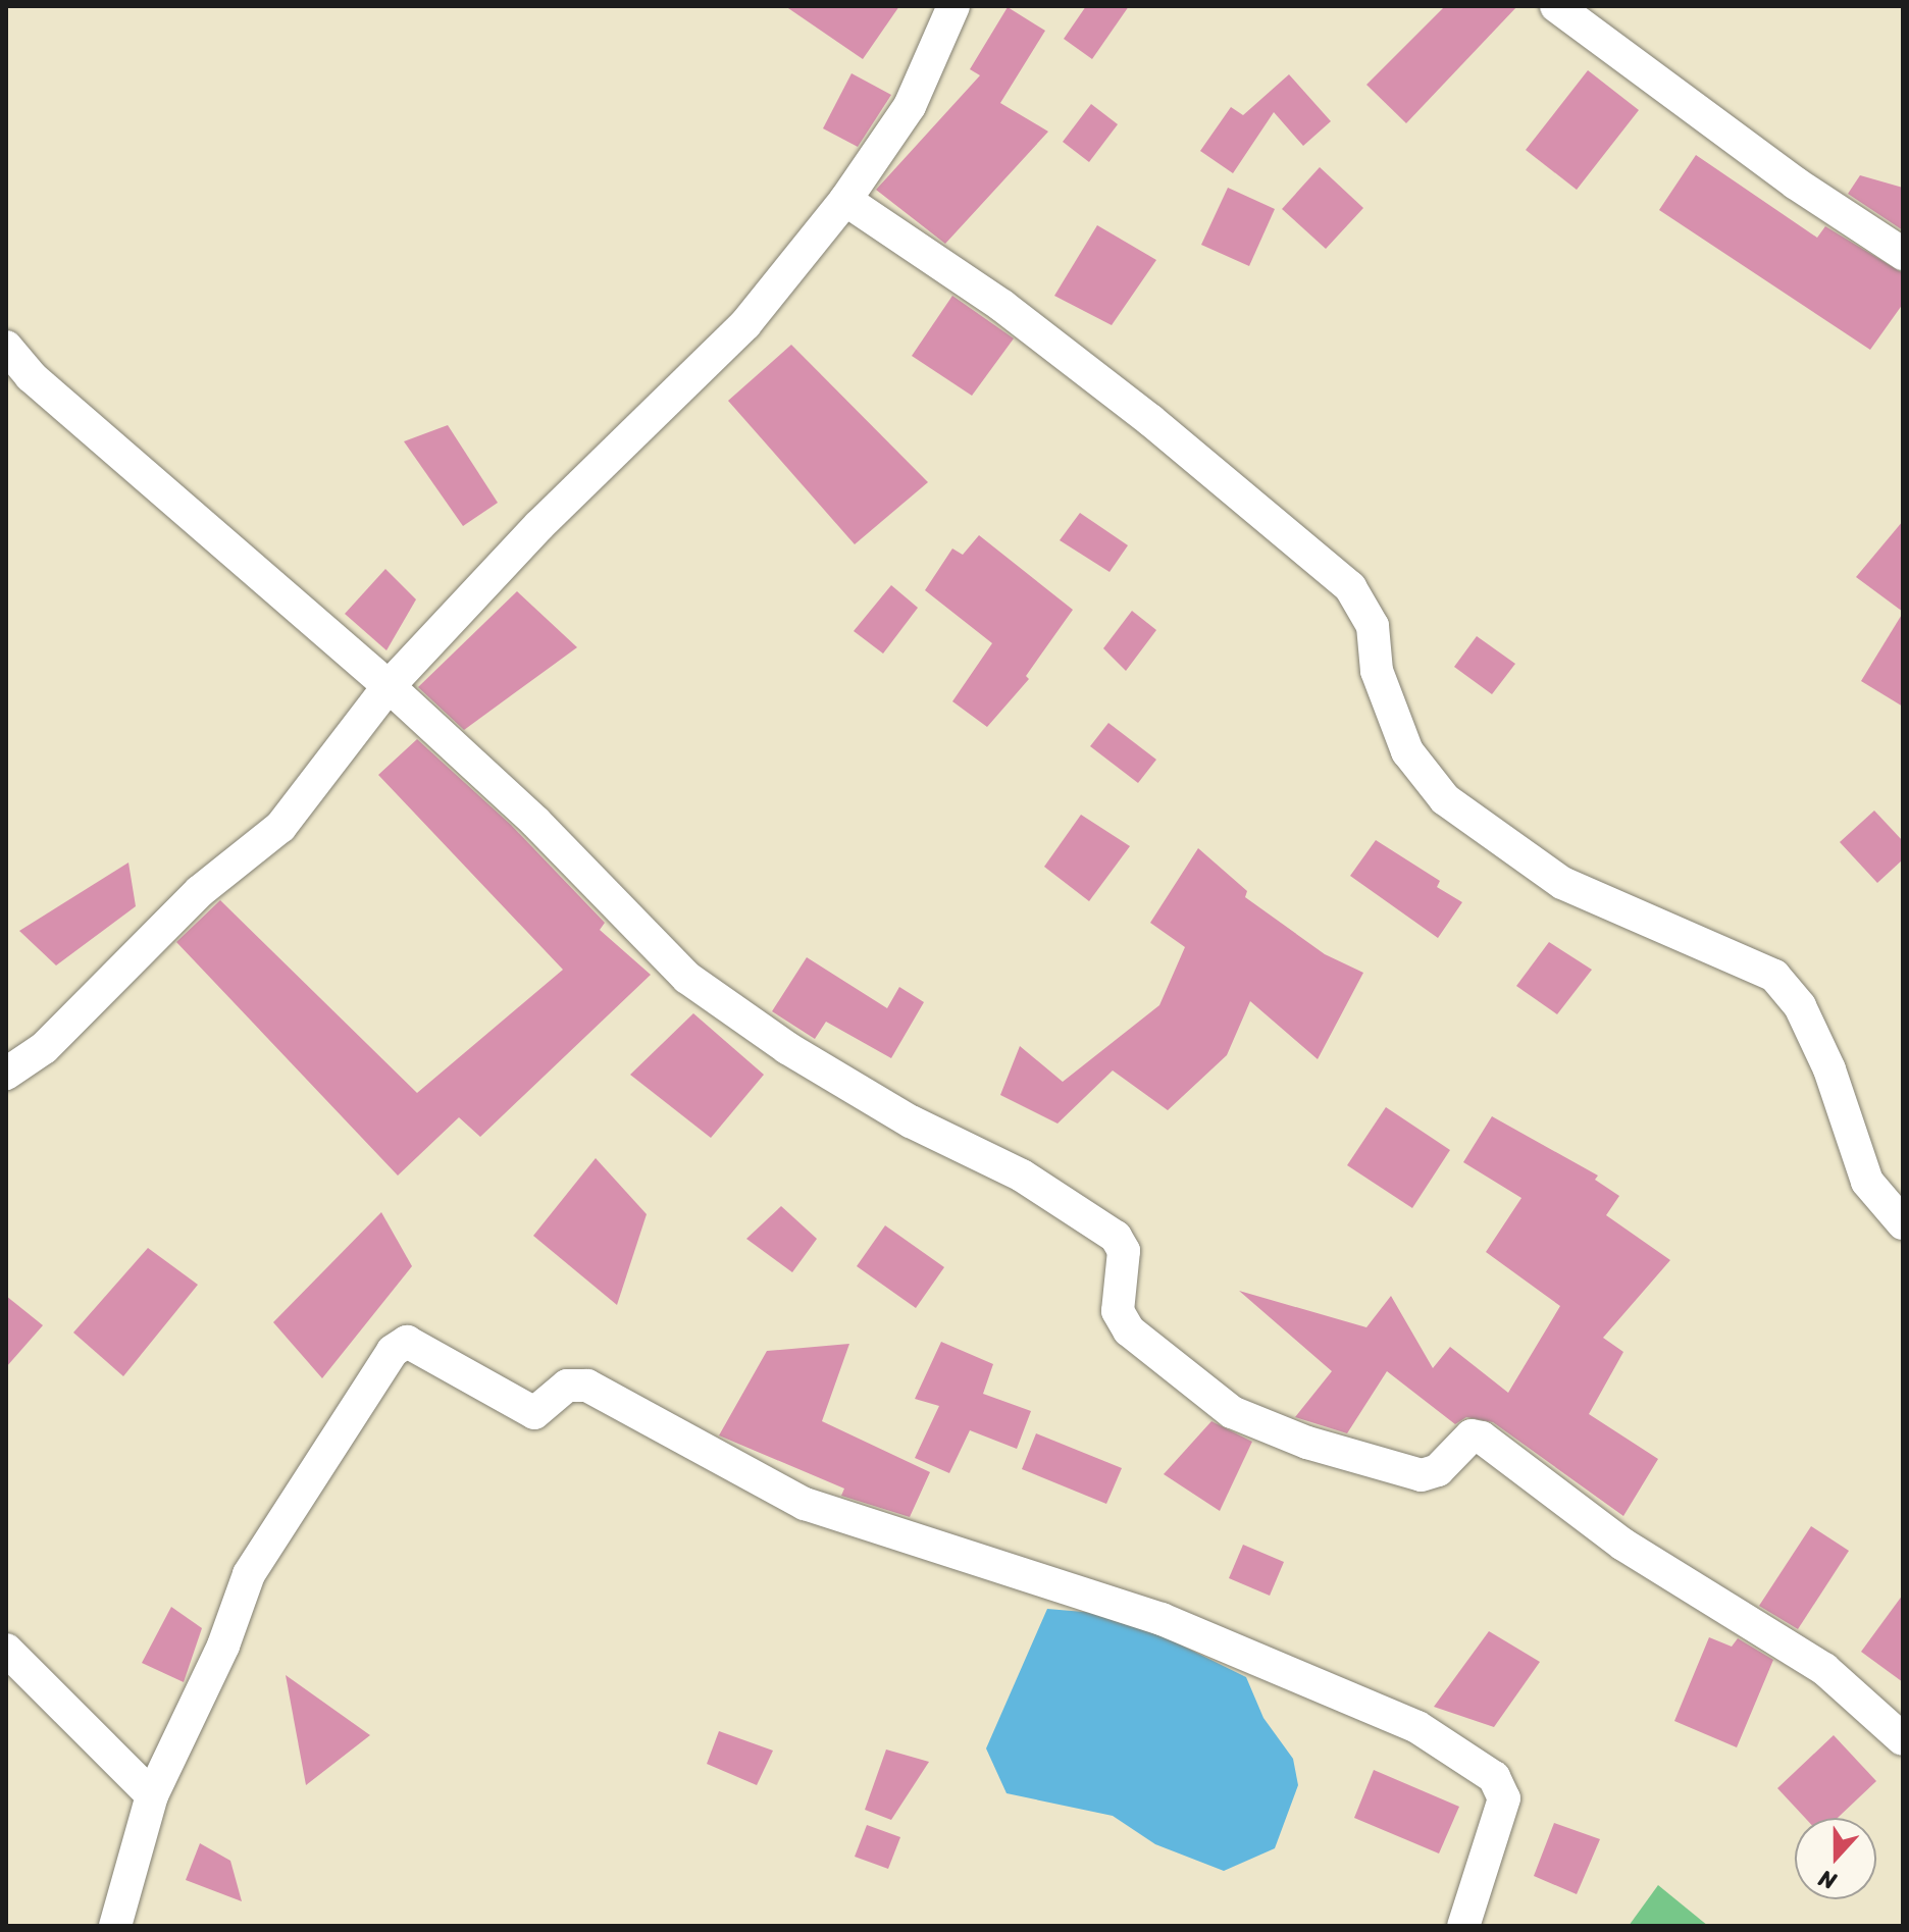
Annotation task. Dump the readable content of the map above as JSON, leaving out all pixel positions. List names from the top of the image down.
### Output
{
  "north": "bottom"
}
